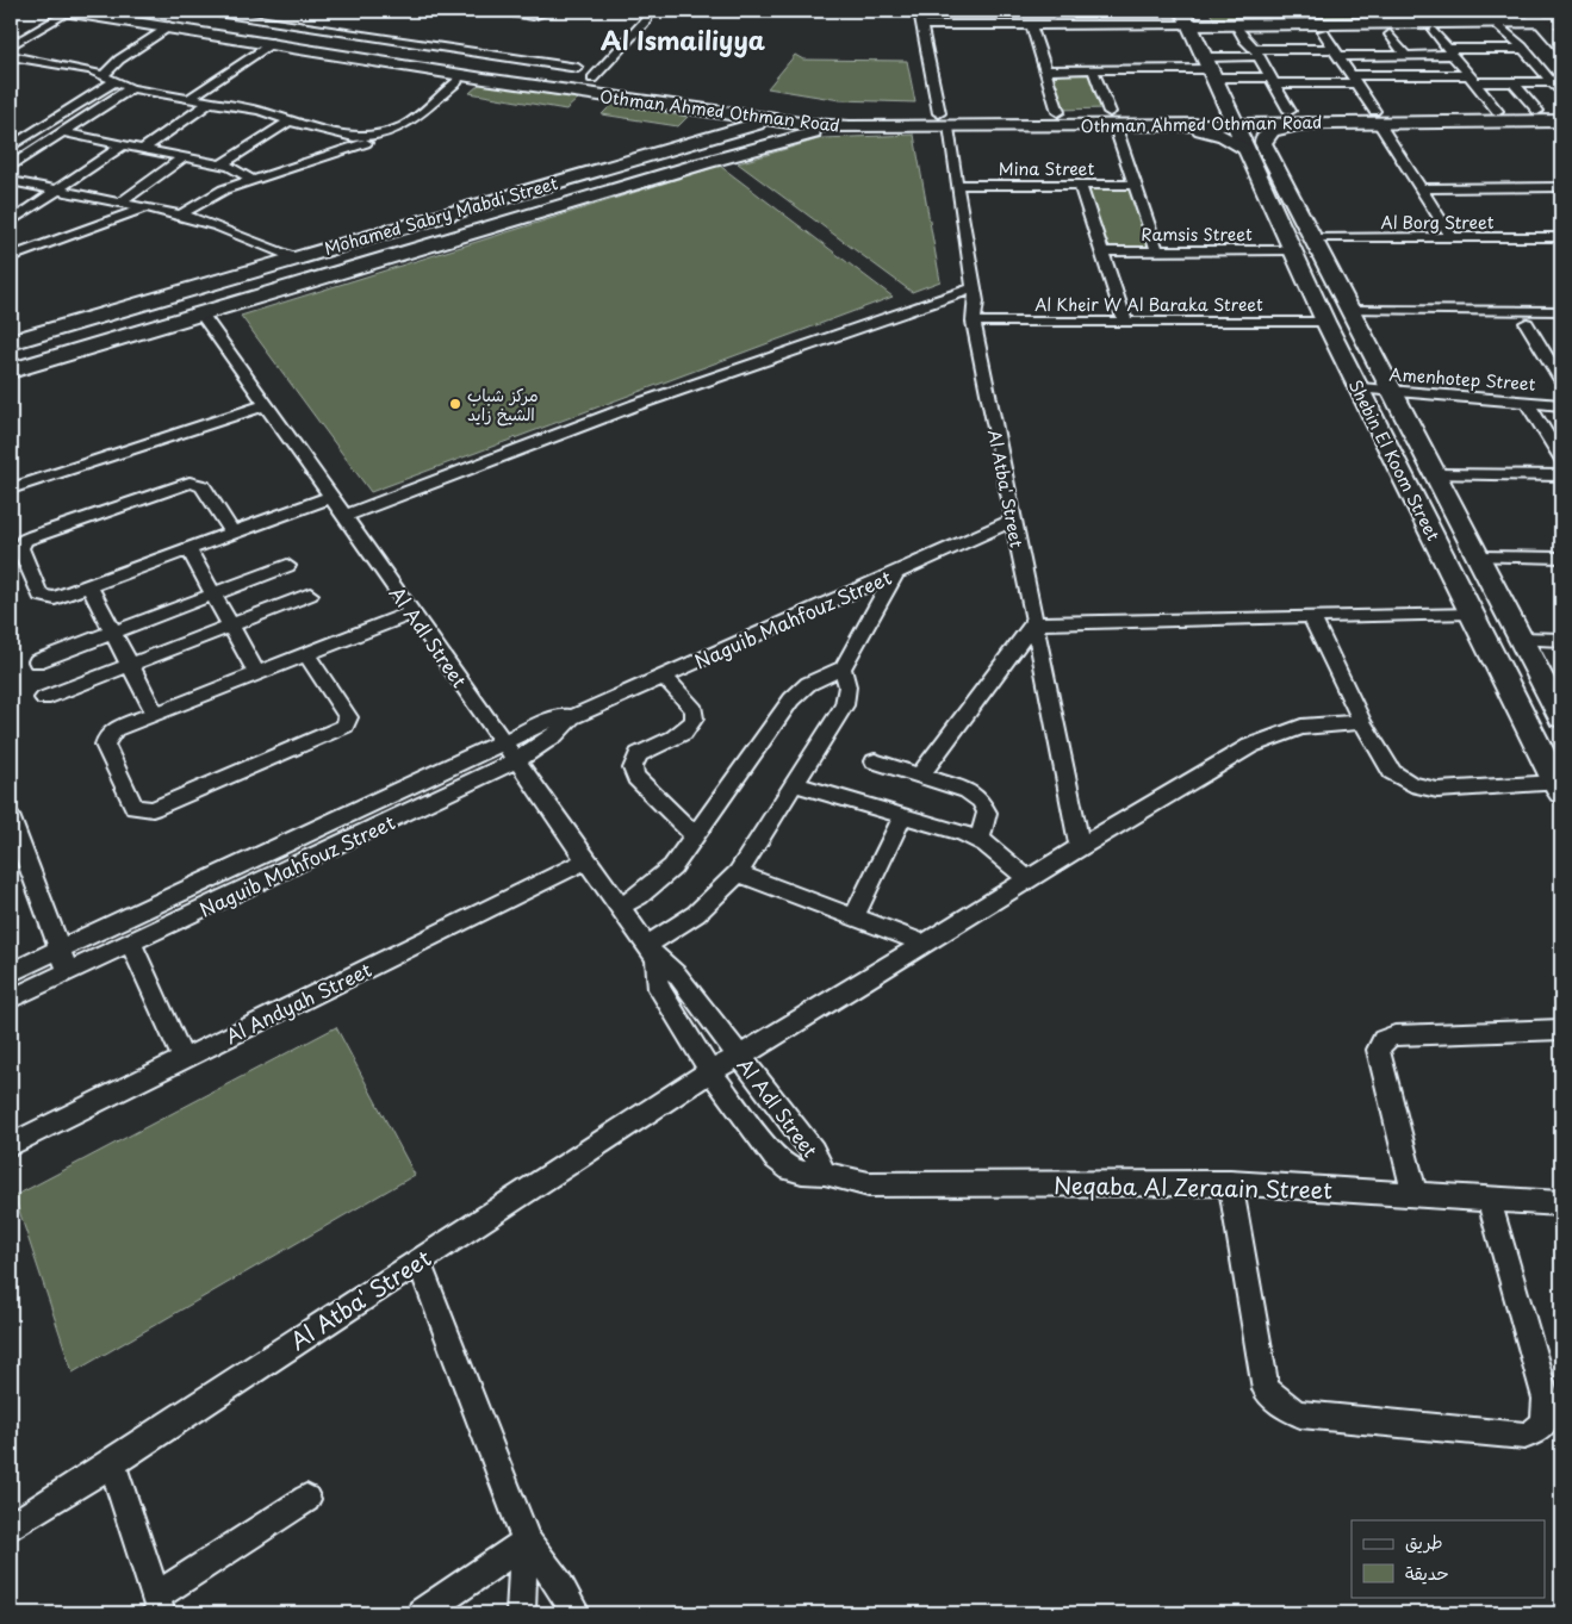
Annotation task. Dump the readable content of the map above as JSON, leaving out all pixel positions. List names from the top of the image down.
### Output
{
  "streets": {
    "main road": ["Othman Ahmed Othman Road", "Mohamed Sabry Mabdi Street"],
    "street": [
      "Mina Street",
      "Al Borg Street",
      "Ramsis Street",
      "Al Kheir W Al Baraka Street",
      "Amenhotep Street",
      "Shebin El Koom Street",
      "Al Atba' Street",
      "Naguib Mahfouz Street",
      "Al Adl Street",
      "Al Andyah Street",
      "Neqaba Al Zeraain Street"
    ]
  },
  "crossings": [
    ["Othman Ahmed Othman Road", "Mohamed Sabry Mabdi Street"],
    ["Othman Ahmed Othman Road", "Shebin El Koom Street"],
    ["Othman Ahmed Othman Road", "Al Atba' Street"],
    ["Mina Street", "Al Atba' Street"],
    ["Mohamed Sabry Mabdi Street", "Al Adl Street"],
    ["Al Borg Street", "Shebin El Koom Street"],
    ["Ramsis Street", "Shebin El Koom Street"],
    ["Al Kheir W Al Baraka Street", "Shebin El Koom Street"],
    ["Al Kheir W Al Baraka Street", "Al Atba' Street"],
    ["Amenhotep Street", "Shebin El Koom Street"],
    ["Al Atba' Street", "Naguib Mahfouz Street"],
    ["Al Atba' Street", "Al Adl Street"],
    ["Naguib Mahfouz Street", "Al Adl Street"],
    ["Al Adl Street", "Al Andyah Street"],
    ["Al Adl Street", "Neqaba Al Zeraain Street"]
  ],
  "districts": ["Al Ismailiyya"],
  "places": ["مركز شباب الشيخ زايد"],
  "legend": ["طريق", "حديقة"]
}
